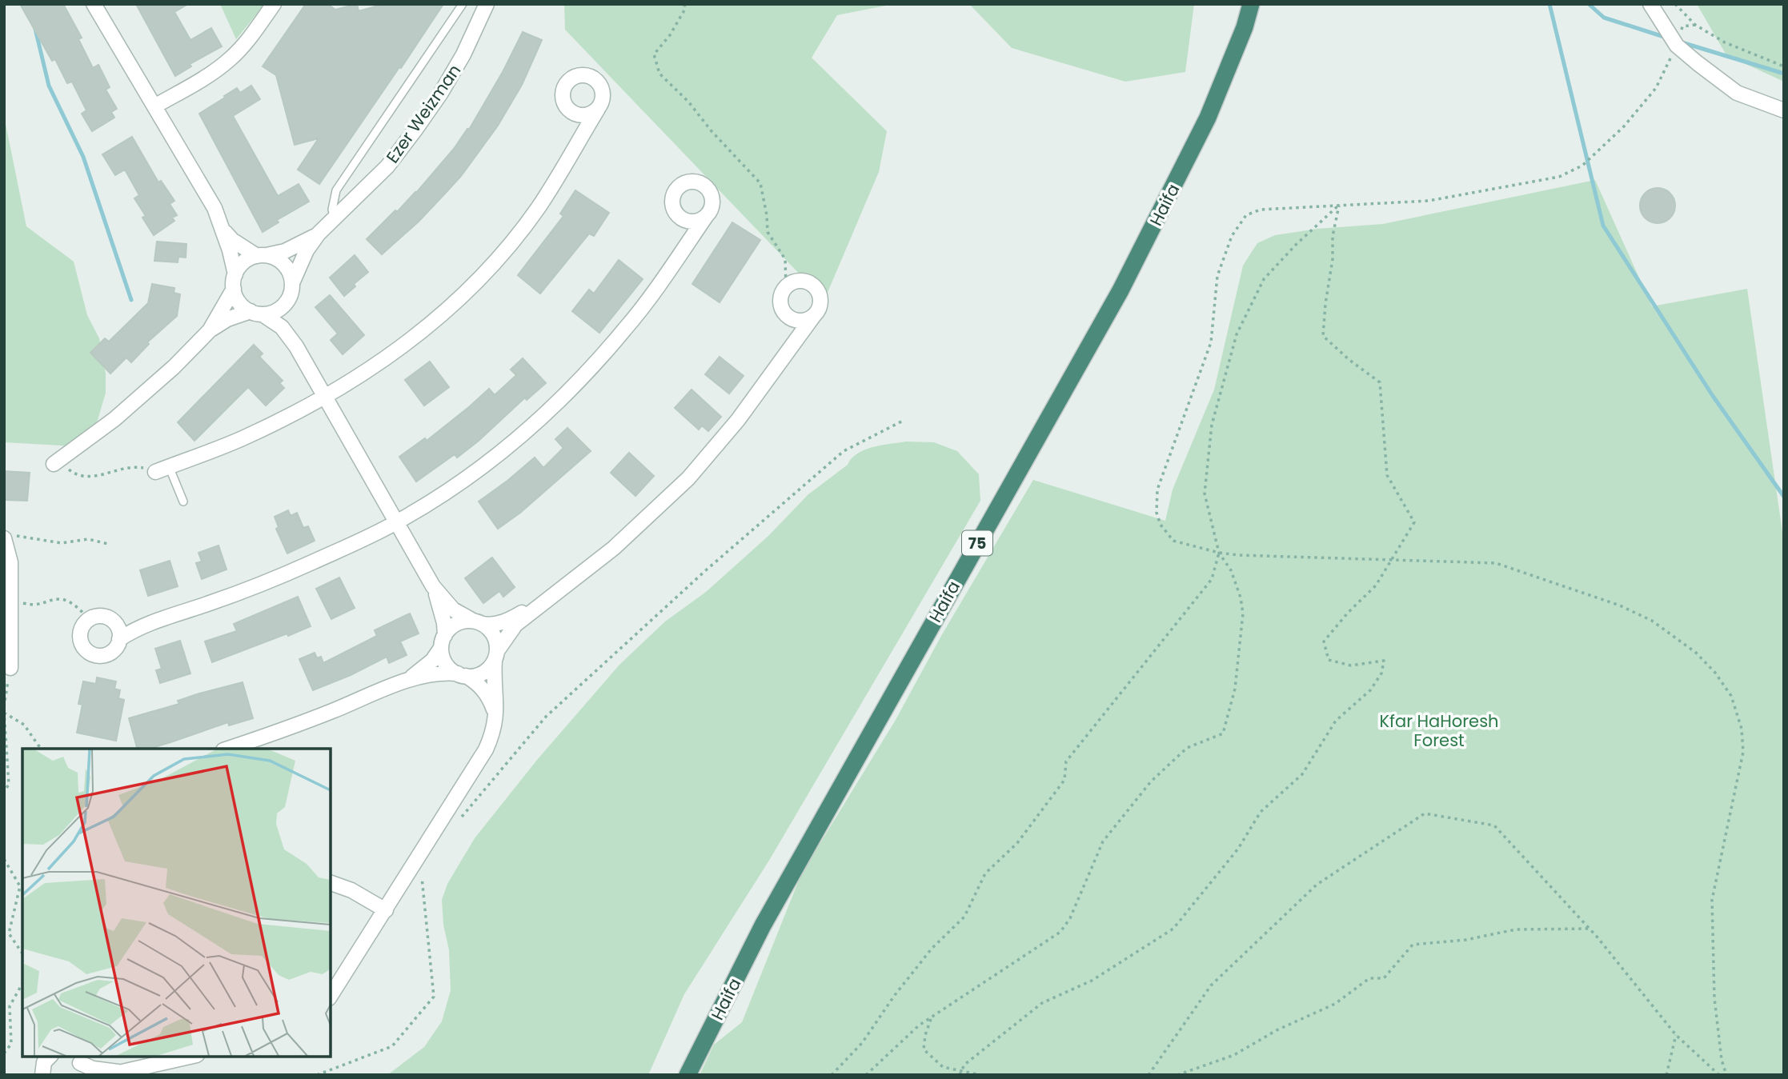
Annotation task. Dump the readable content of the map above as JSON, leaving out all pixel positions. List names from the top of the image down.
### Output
{
  "streets": {
    "highway": ["Haifa", "75"],
    "street": ["Ezer Weizman"]
  },
  "parks": ["Kfar HaHoresh Forest"]
}
